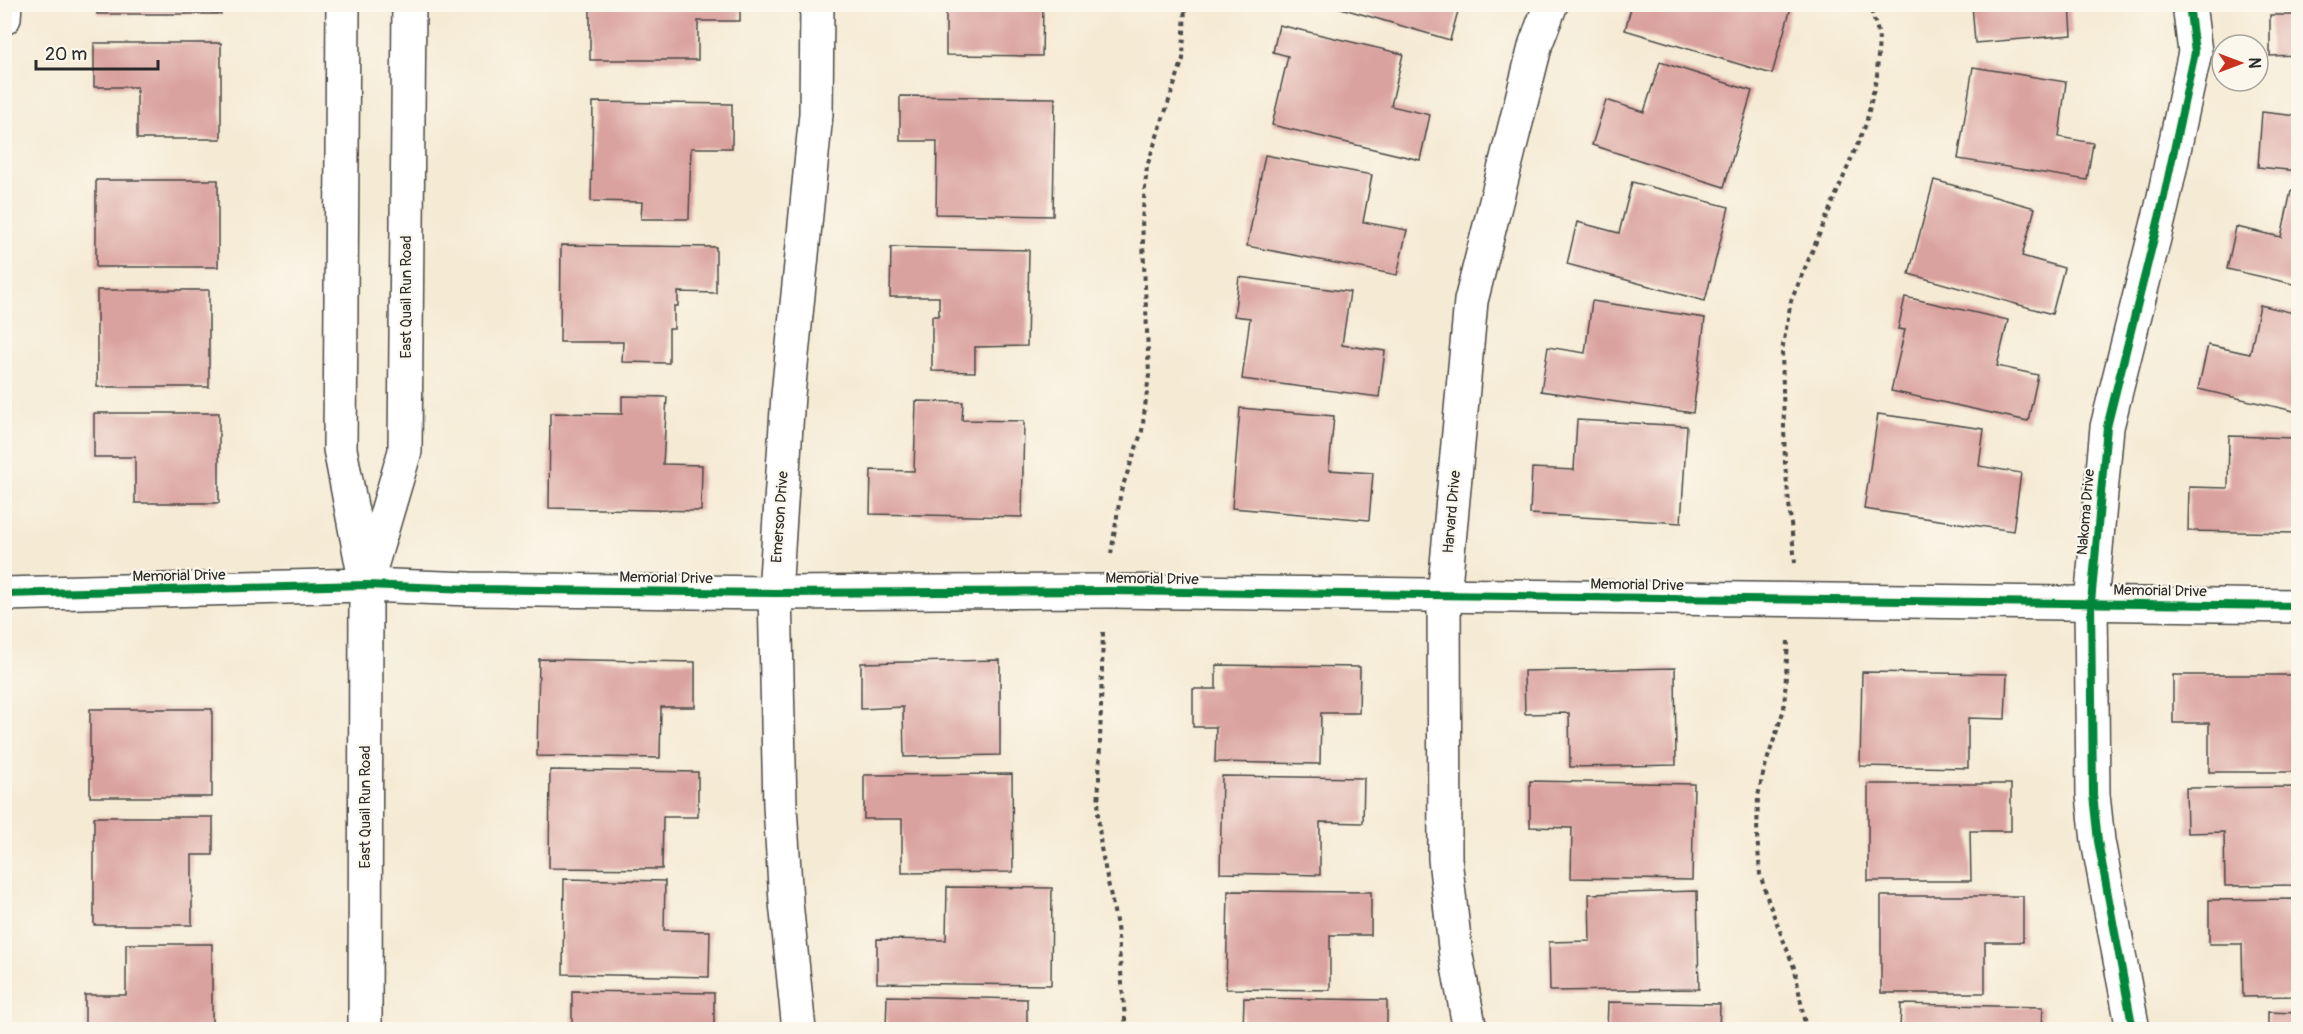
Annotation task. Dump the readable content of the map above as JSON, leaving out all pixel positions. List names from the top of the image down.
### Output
{
  "streets": {
    "street": [
      "East Quail Run Road",
      "Harvard Drive",
      "Nakoma Drive",
      "Emerson Drive",
      "Memorial Drive"
    ]
  },
  "crossings": [
    ["East Quail Run Road", "Memorial Drive"],
    ["Harvard Drive", "Memorial Drive"],
    ["Nakoma Drive", "Memorial Drive"],
    ["Emerson Drive", "Memorial Drive"]
  ],
  "scale_bar": "20 m",
  "north": "right"
}
